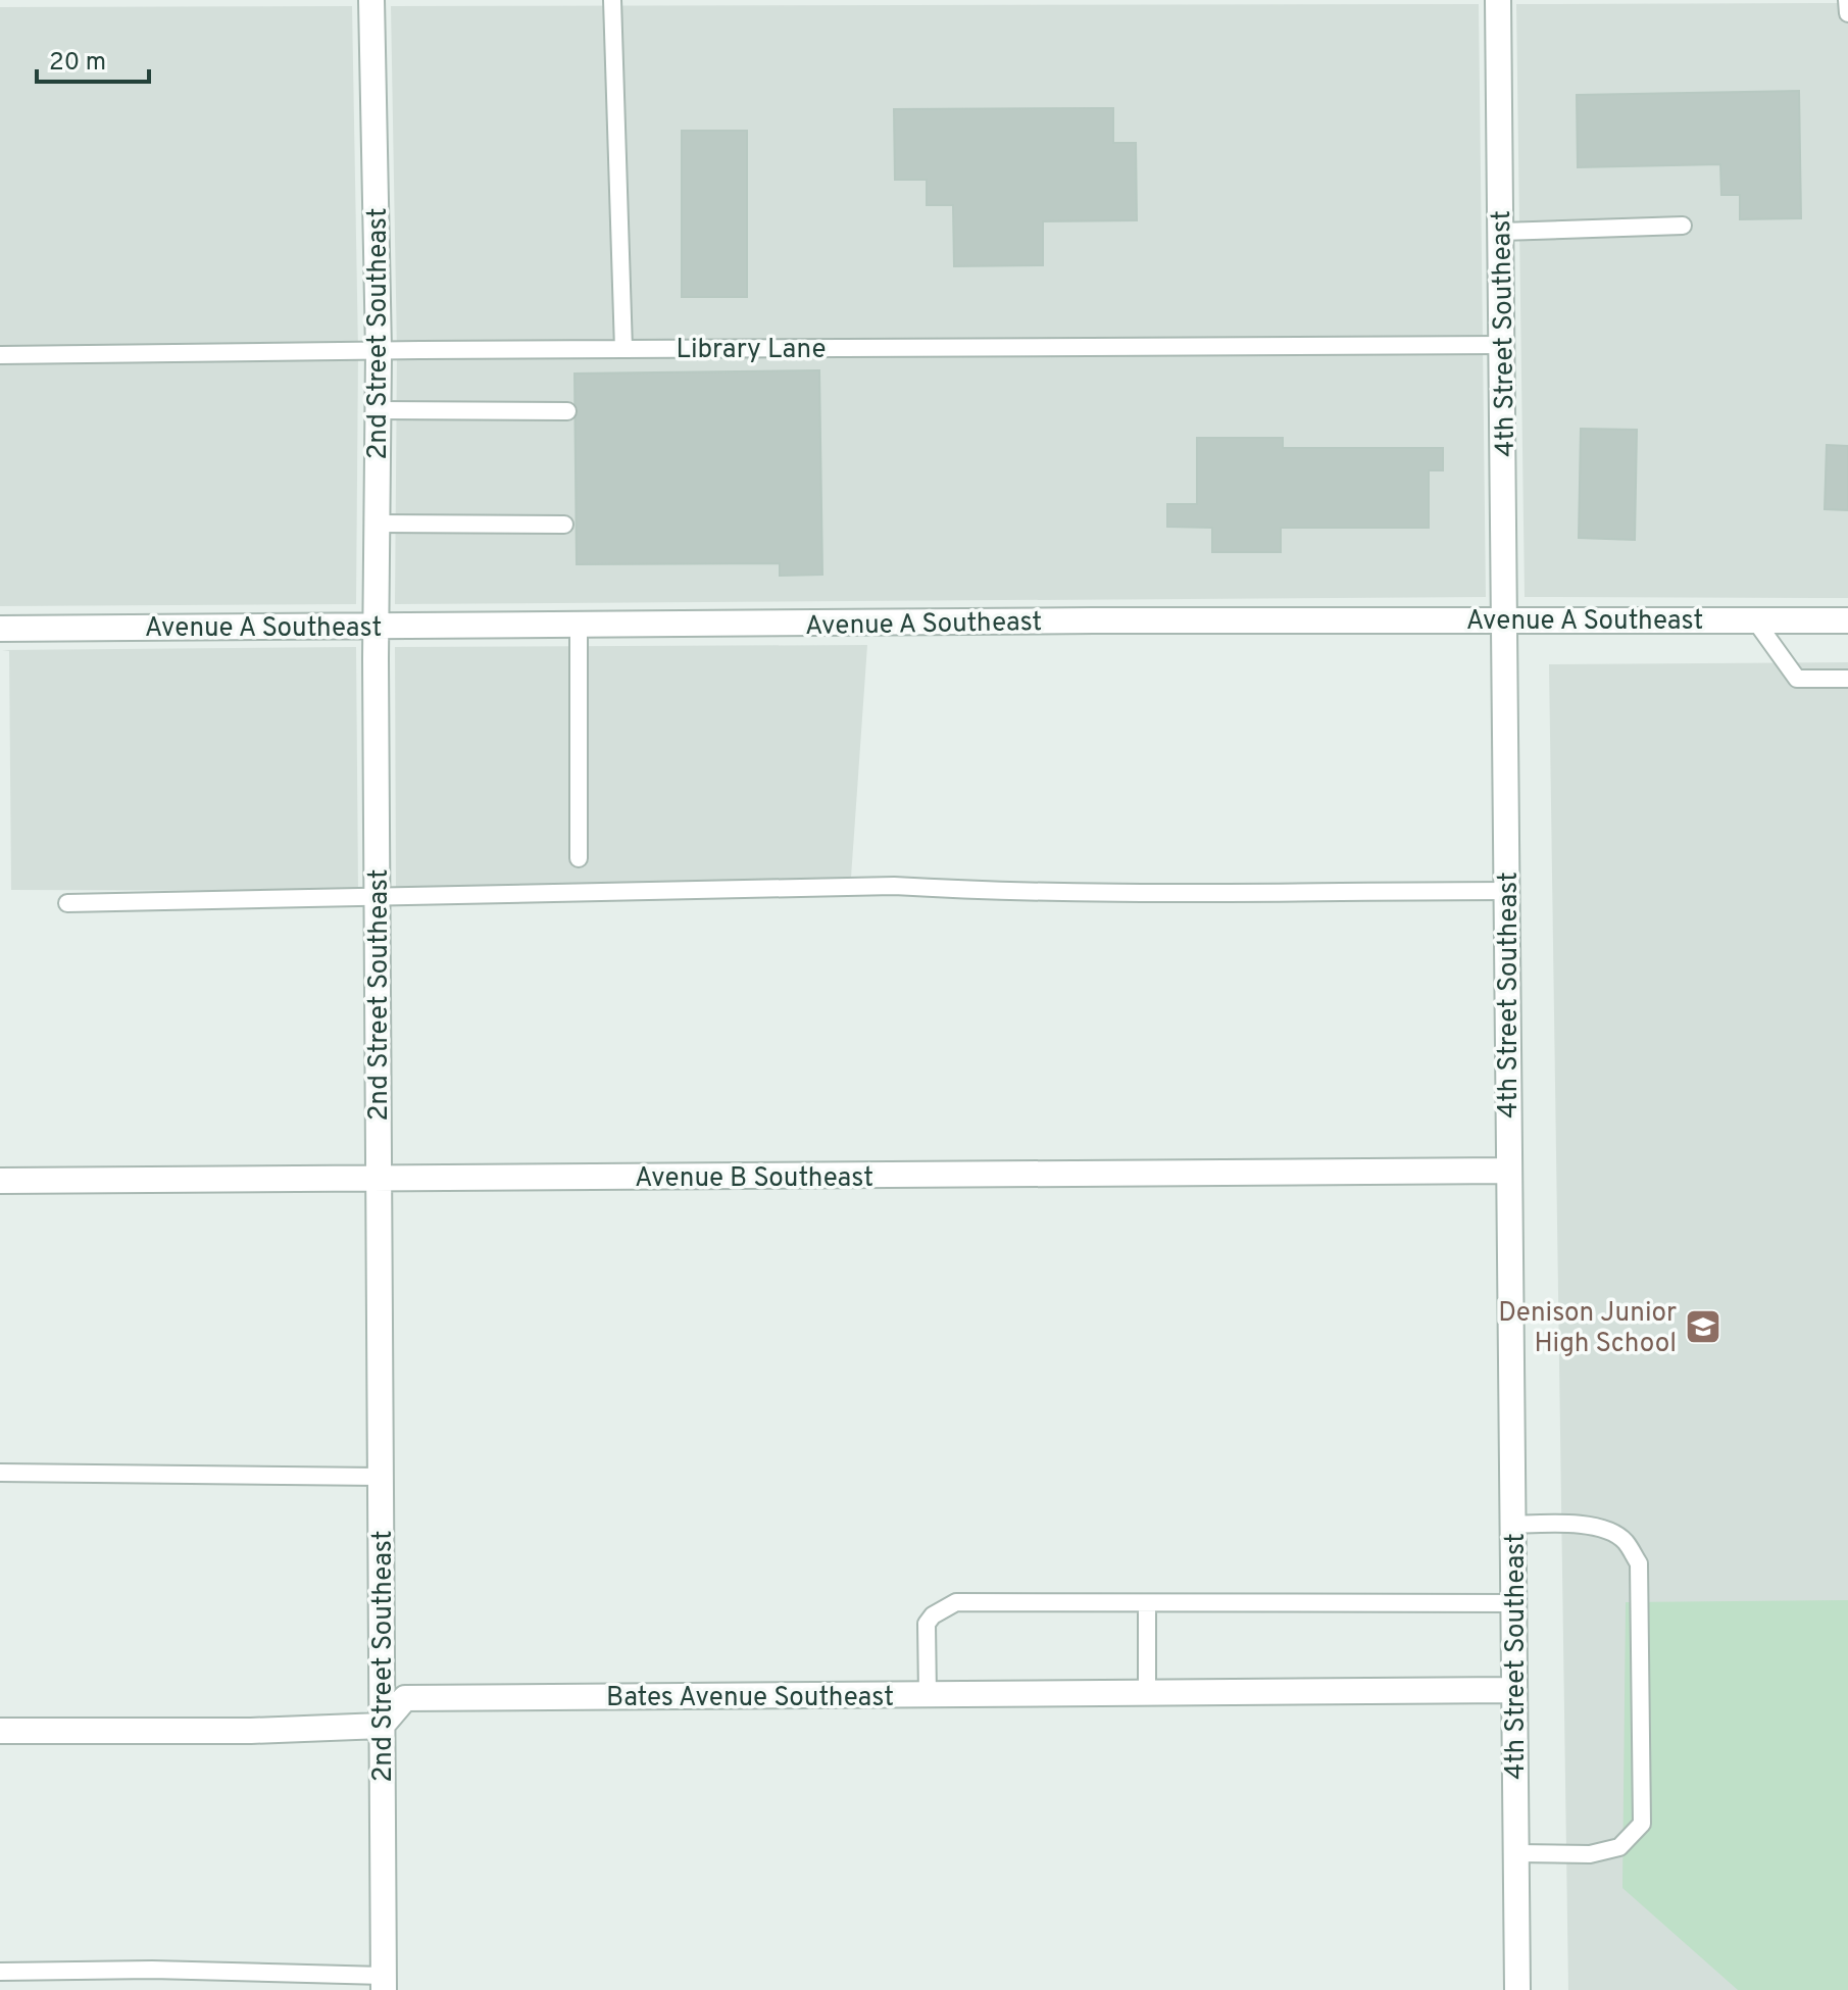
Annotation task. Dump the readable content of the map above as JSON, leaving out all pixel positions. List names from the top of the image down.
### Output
{
  "streets": {
    "street": [
      "2nd Street Southeast",
      "4th Street Southeast",
      "Avenue A Southeast",
      "Avenue B Southeast",
      "Bates Avenue Southeast"
    ],
    "lane": ["Library Lane"]
  },
  "crossings": [
    ["2nd Street Southeast", "Library Lane"],
    ["2nd Street Southeast", "Avenue A Southeast"],
    ["2nd Street Southeast", "Avenue B Southeast"],
    ["2nd Street Southeast", "Bates Avenue Southeast"],
    ["4th Street Southeast", "Library Lane"],
    ["4th Street Southeast", "Avenue A Southeast"],
    ["4th Street Southeast", "Avenue B Southeast"],
    ["4th Street Southeast", "Bates Avenue Southeast"]
  ],
  "places": {
    "school or university": ["Denison Junior High School"]
  },
  "scale_bar": "20 m"
}
